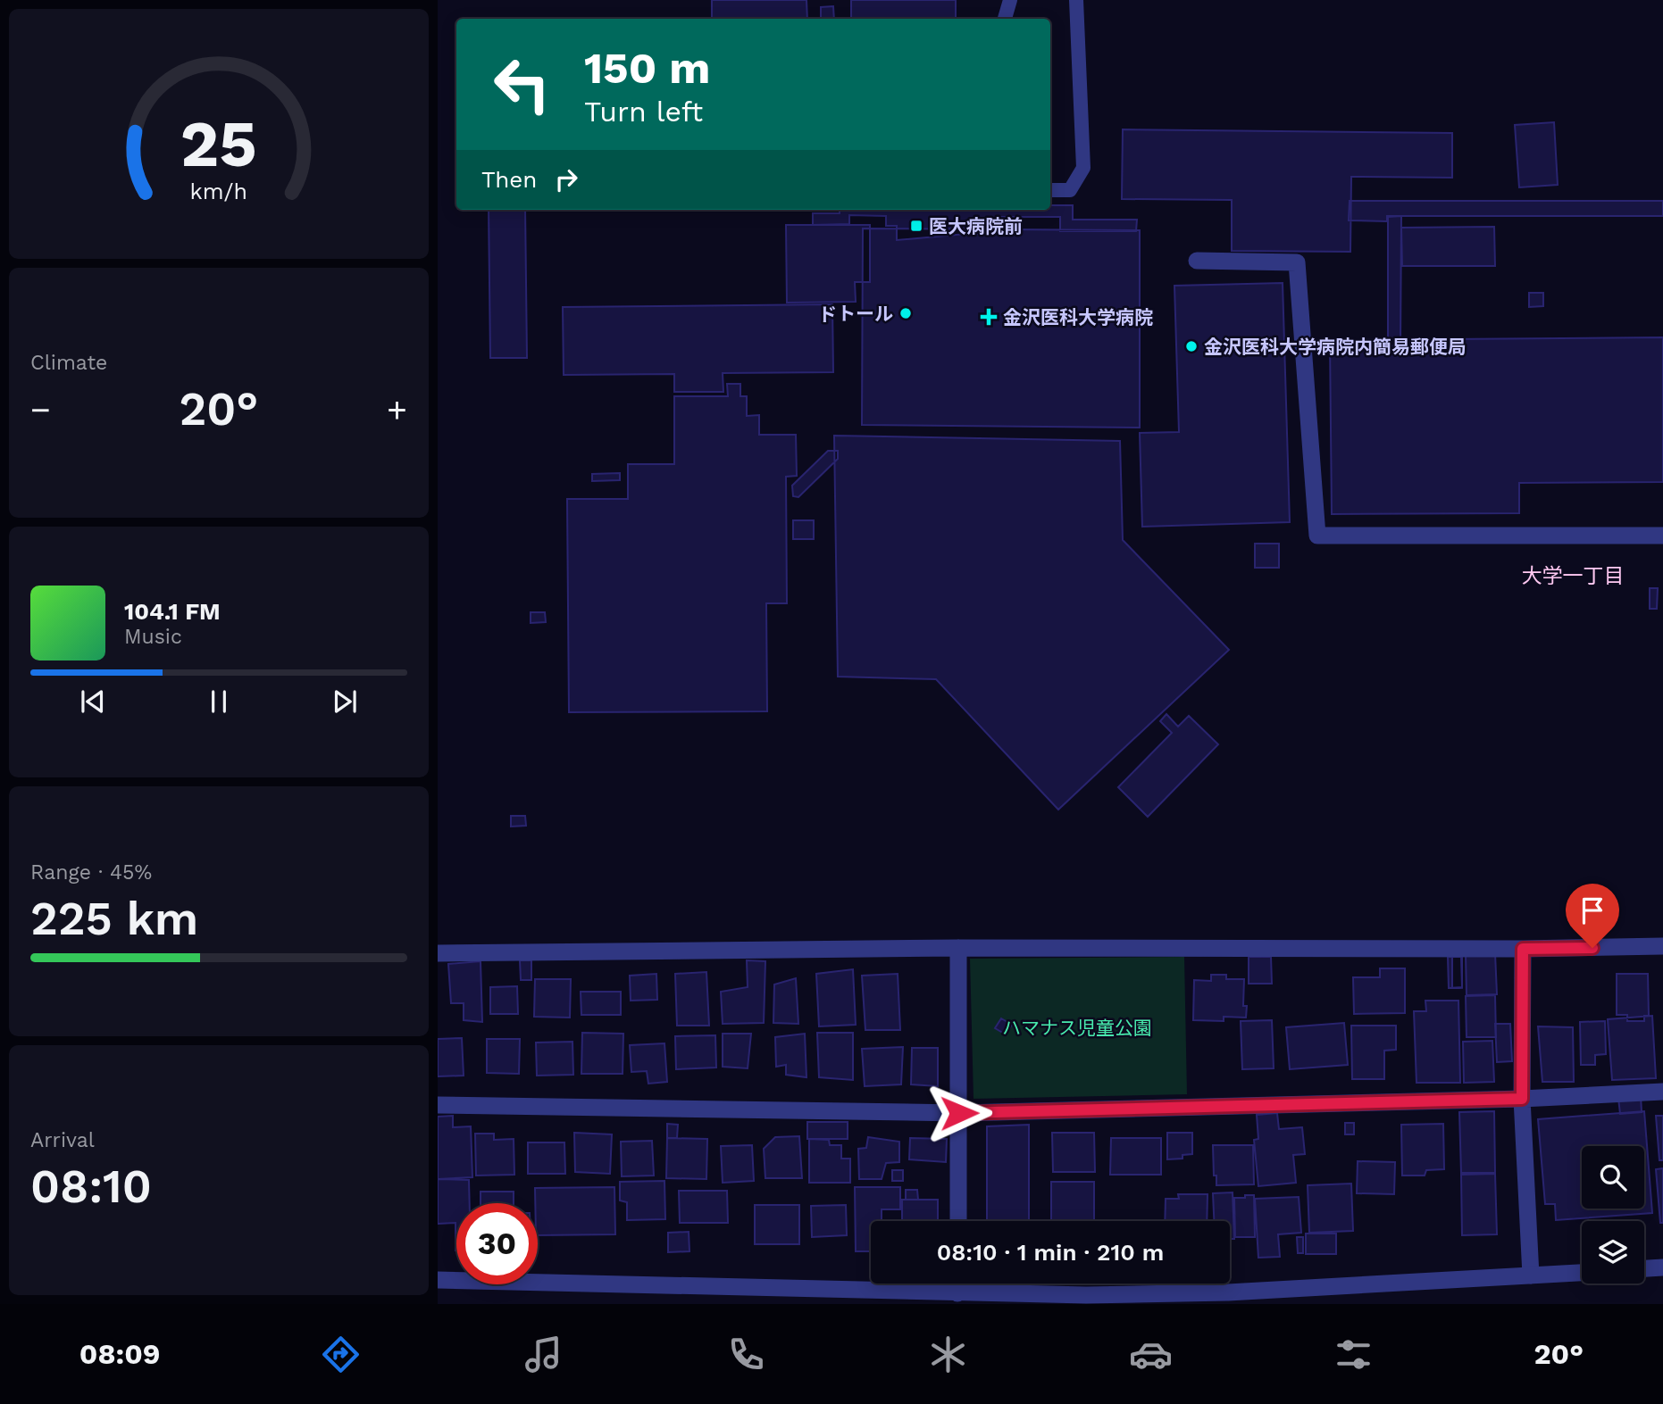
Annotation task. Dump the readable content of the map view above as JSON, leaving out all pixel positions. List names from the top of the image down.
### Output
{
  "districts": ["大学一丁目"],
  "parks": ["ハマナス児童公園"],
  "places": {
    "transit": ["医大病院前"],
    "other": ["ドトール", "金沢医科大学病院内簡易郵便局"],
    "health": ["金沢医科大学病院"]
  },
  "page": {
    "turn": ["150 m", "Turn left"],
    "then": "Then",
    "tile": [
      "Climate",
      ["Range · 45%", "225 km"],
      ["Arrival", "08:10"]
    ],
    "heat": ["−", "20°", "+"],
    "song": ["104.1 FM", "Music"],
    "limit": "30",
    "trip": "08:10 · 1 min · 210 m",
    "tabs": ["08:09", "20°"],
    "gauge": ["25", "km/h"]
  }
}
